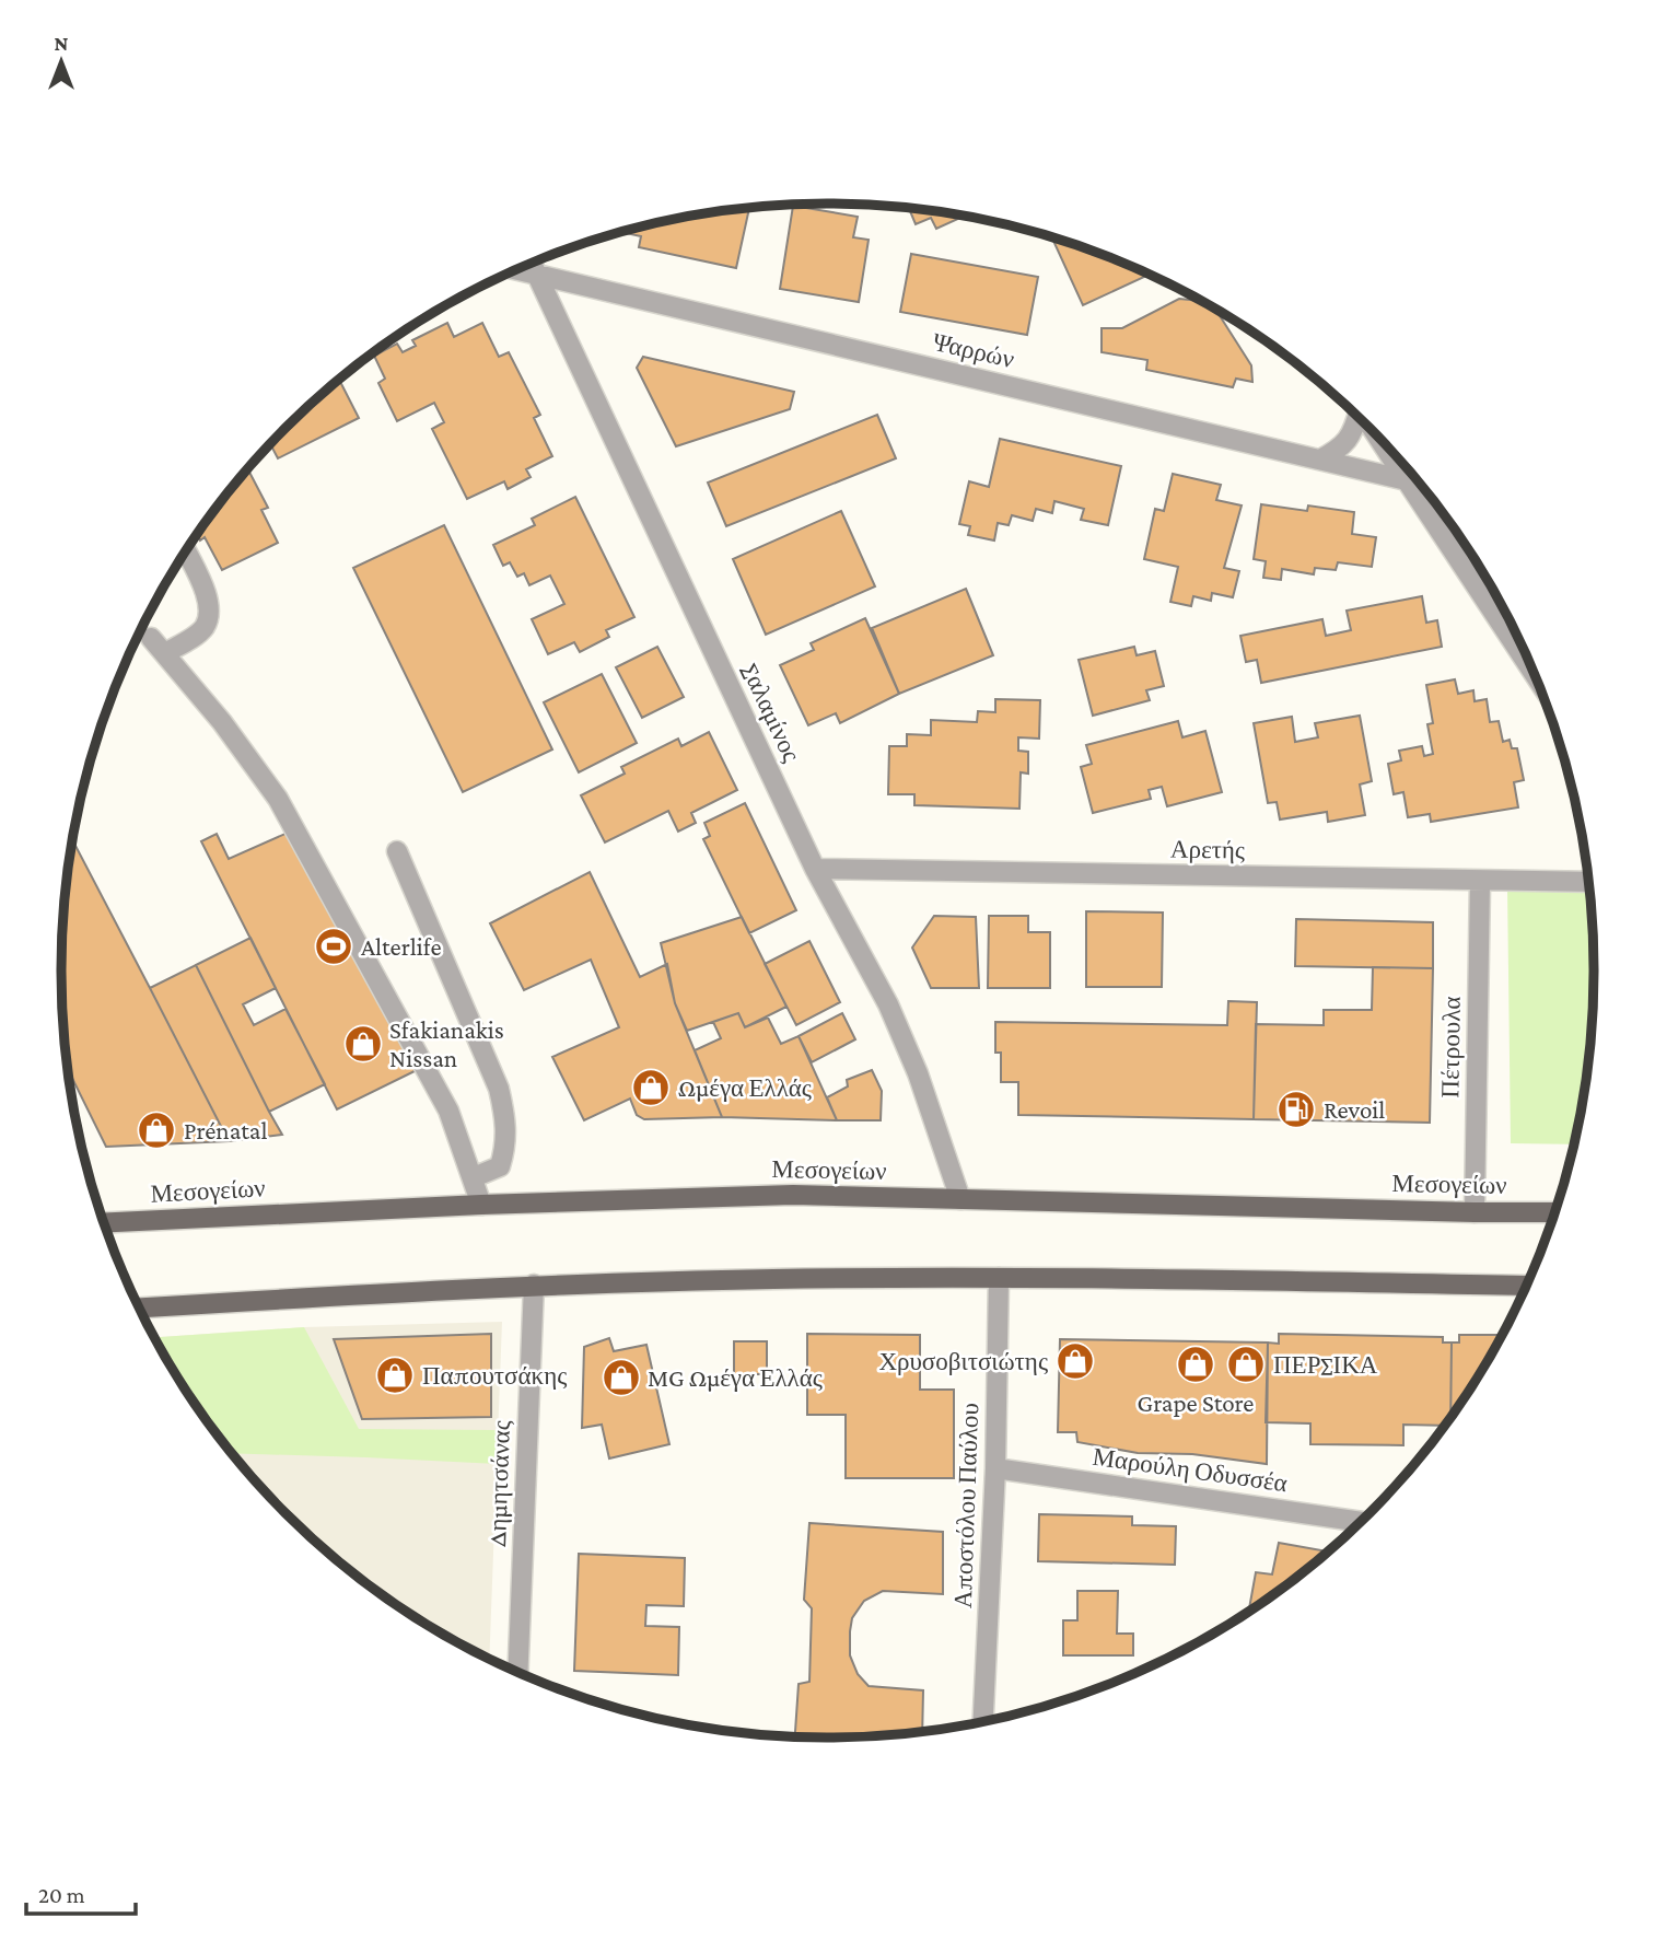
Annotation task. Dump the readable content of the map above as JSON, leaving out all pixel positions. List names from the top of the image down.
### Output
{
  "streets": {
    "main road": ["Μεσογείων"],
    "street": [
      "Ψαρρών",
      "Σαλαμίνος",
      "Αρετής",
      "Πέτρουλα",
      "Μαρούλη Οδυσσέα",
      "Δημητσάνας",
      "Αποστόλου Παύλου"
    ]
  },
  "crossings": [
    ["Ψαρρών", "Σαλαμίνος"],
    ["Σαλαμίνος", "Αρετής"],
    ["Σαλαμίνος", "Μεσογείων"],
    ["Αρετής", "Πέτρουλα"],
    ["Πέτρουλα", "Μεσογείων"],
    ["Μαρούλη Οδυσσέα", "Αποστόλου Παύλου"]
  ],
  "places": {
    "sports": ["Alterlife"],
    "shop": [
      "Sfakianakis Nissan",
      "Ωμέγα Ελλάς",
      "Prénatal",
      "Χρυσοβιτσιώτης",
      "Grape Store",
      "ΠΕΡΣΙΚΑ",
      "Παπουτσάκης",
      "MG Ωμέγα Ελλάς"
    ],
    "fuel station": ["Revoil"]
  },
  "scale_bar": "20 m",
  "north": "top"
}
